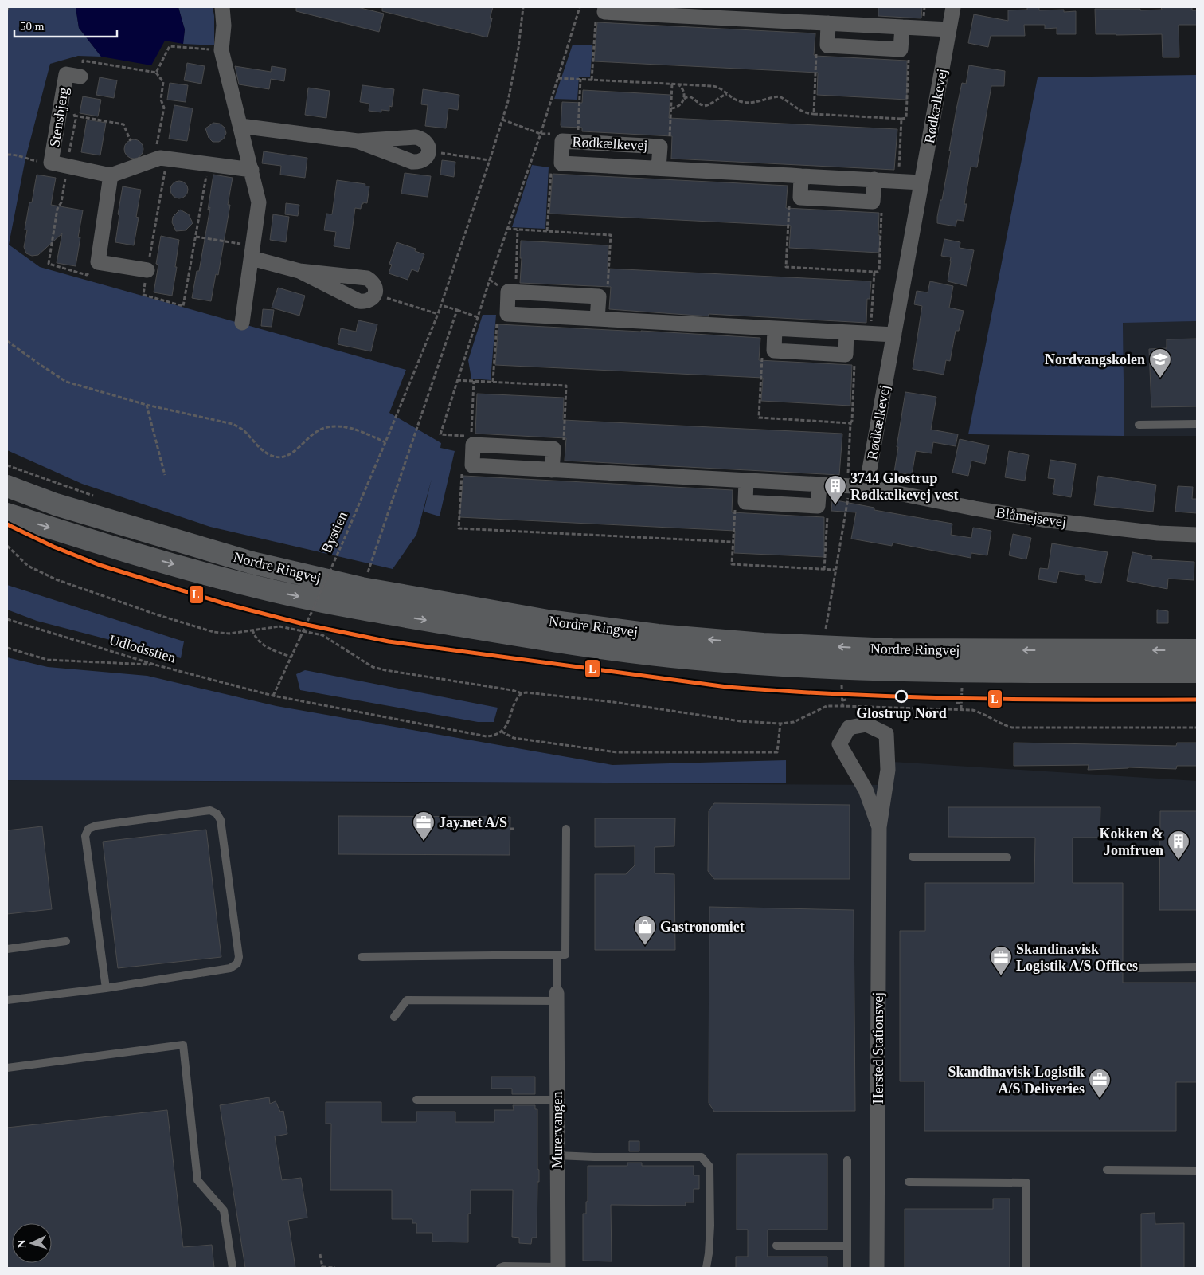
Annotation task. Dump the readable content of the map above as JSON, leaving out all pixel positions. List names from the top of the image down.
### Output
{
  "streets": {
    "main road": ["Nordre Ringvej"],
    "street": [
      "Rødkælkevej",
      "Stensbjerg",
      "Blåmejsevej",
      "Hersted Stationsvej",
      "Murervangen"
    ],
    "path": ["Bystien", "Udlodsstien"]
  },
  "crossings": [
    ["Rødkælkevej", "Blåmejsevej"],
    ["Bystien", "Udlodsstien"]
  ],
  "places": {
    "school or university": ["Nordvangskolen"],
    "building": ["3744 Glostrup Rødkælkevej vest", "Kokken & Jomfruen"],
    "other": ["Glostrup Nord"],
    "office": ["Jay.net A/S", "Skandinavisk Logistik A/S Offices", "Skandinavisk Logistik A/S Deliveries"],
    "shop": ["Gastronomiet"]
  },
  "lines": ["transit line L"],
  "scale_bar": "50 m",
  "north": "left"
}
